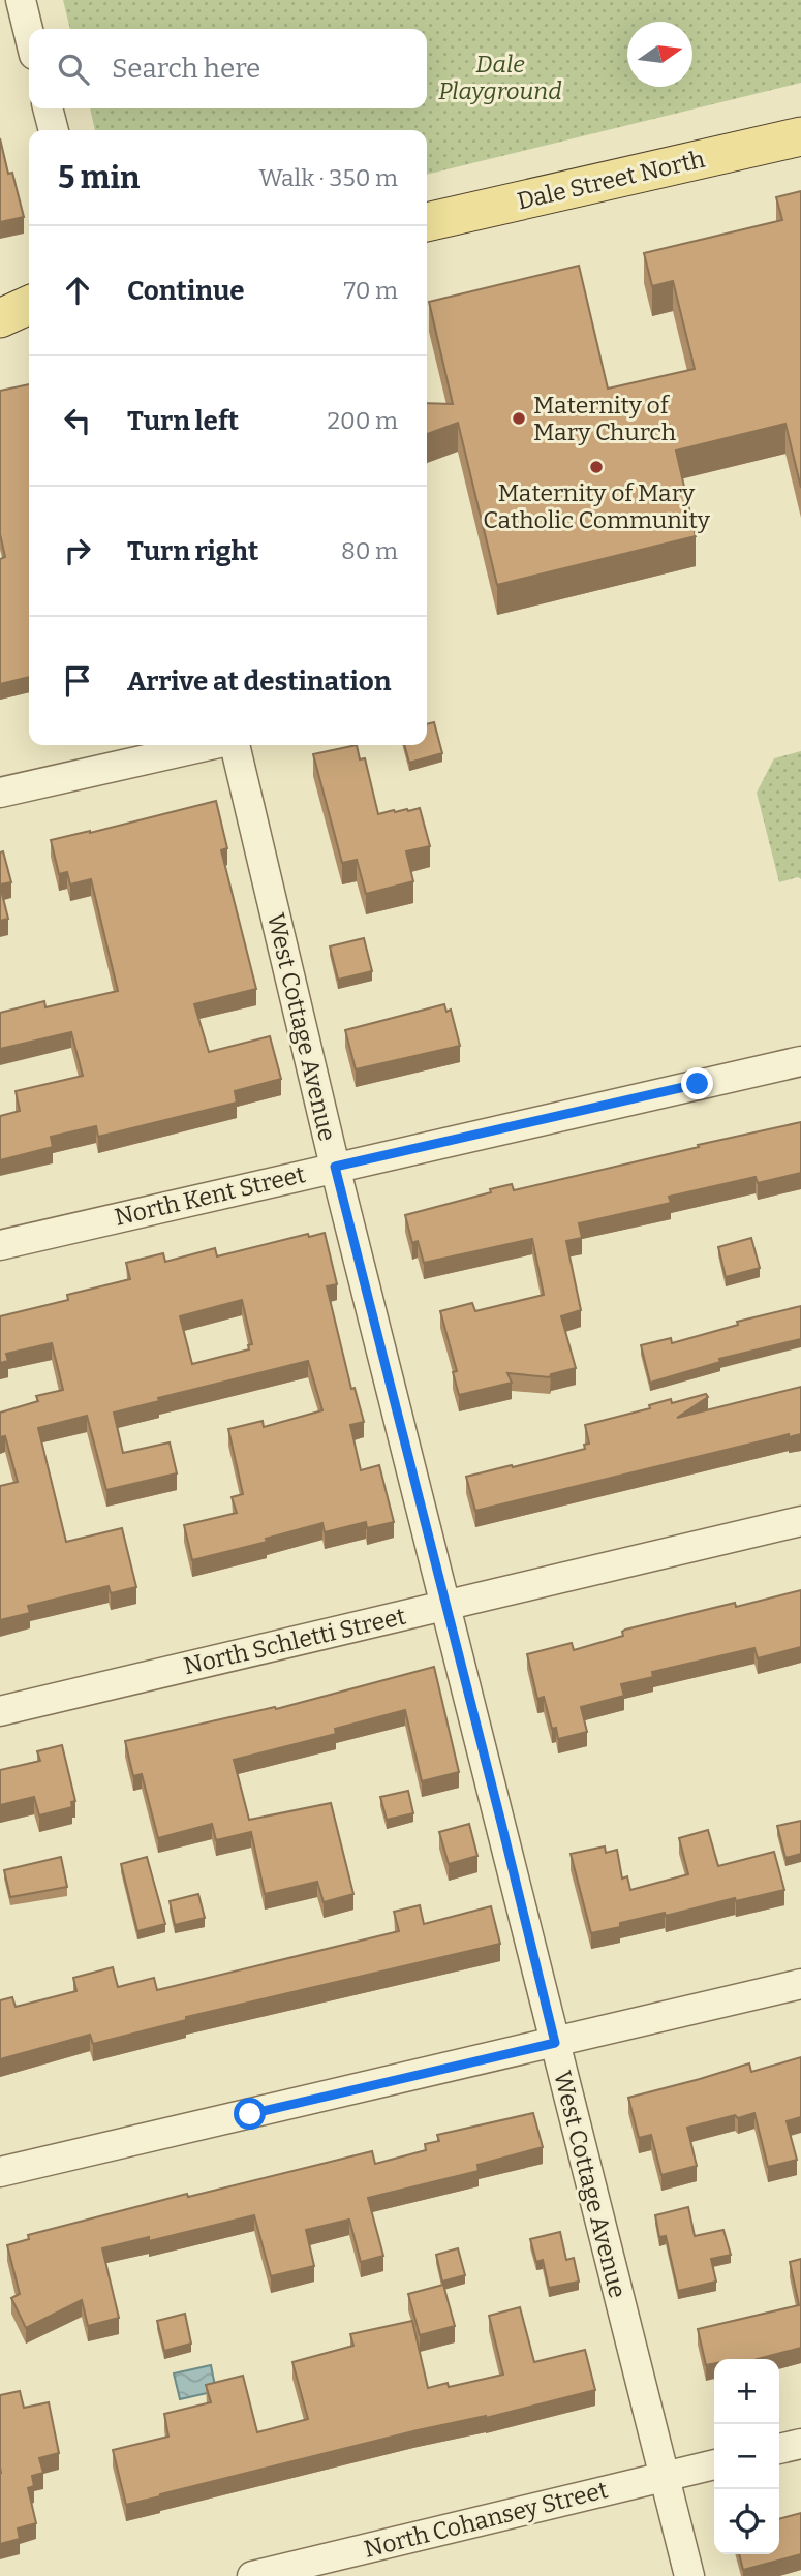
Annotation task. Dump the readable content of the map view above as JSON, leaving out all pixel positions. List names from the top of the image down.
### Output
{
  "streets": {
    "main road": ["Dale Street North"],
    "street": [
      "West Cottage Avenue",
      "North Kent Street",
      "North Schletti Street",
      "North Cohansey Street"
    ]
  },
  "crossings": [
    ["West Cottage Avenue", "North Kent Street"],
    ["West Cottage Avenue", "North Schletti Street"],
    ["West Cottage Avenue", "North Cohansey Street"]
  ],
  "parks": ["Dale Playground"],
  "places": ["Maternity of Mary Church", "Maternity of Mary Catholic Community"],
  "north": "right",
  "page": {
    "search": "Search here",
    "heading": ["5 min", "Walk · 350 m"],
    "list": [
      ["Continue", "70 m"],
      ["Turn left", "200 m"],
      ["Turn right", "80 m"],
      "Arrive at destination"
    ],
    "map_buttons": ["+", "−"]
  }
}
